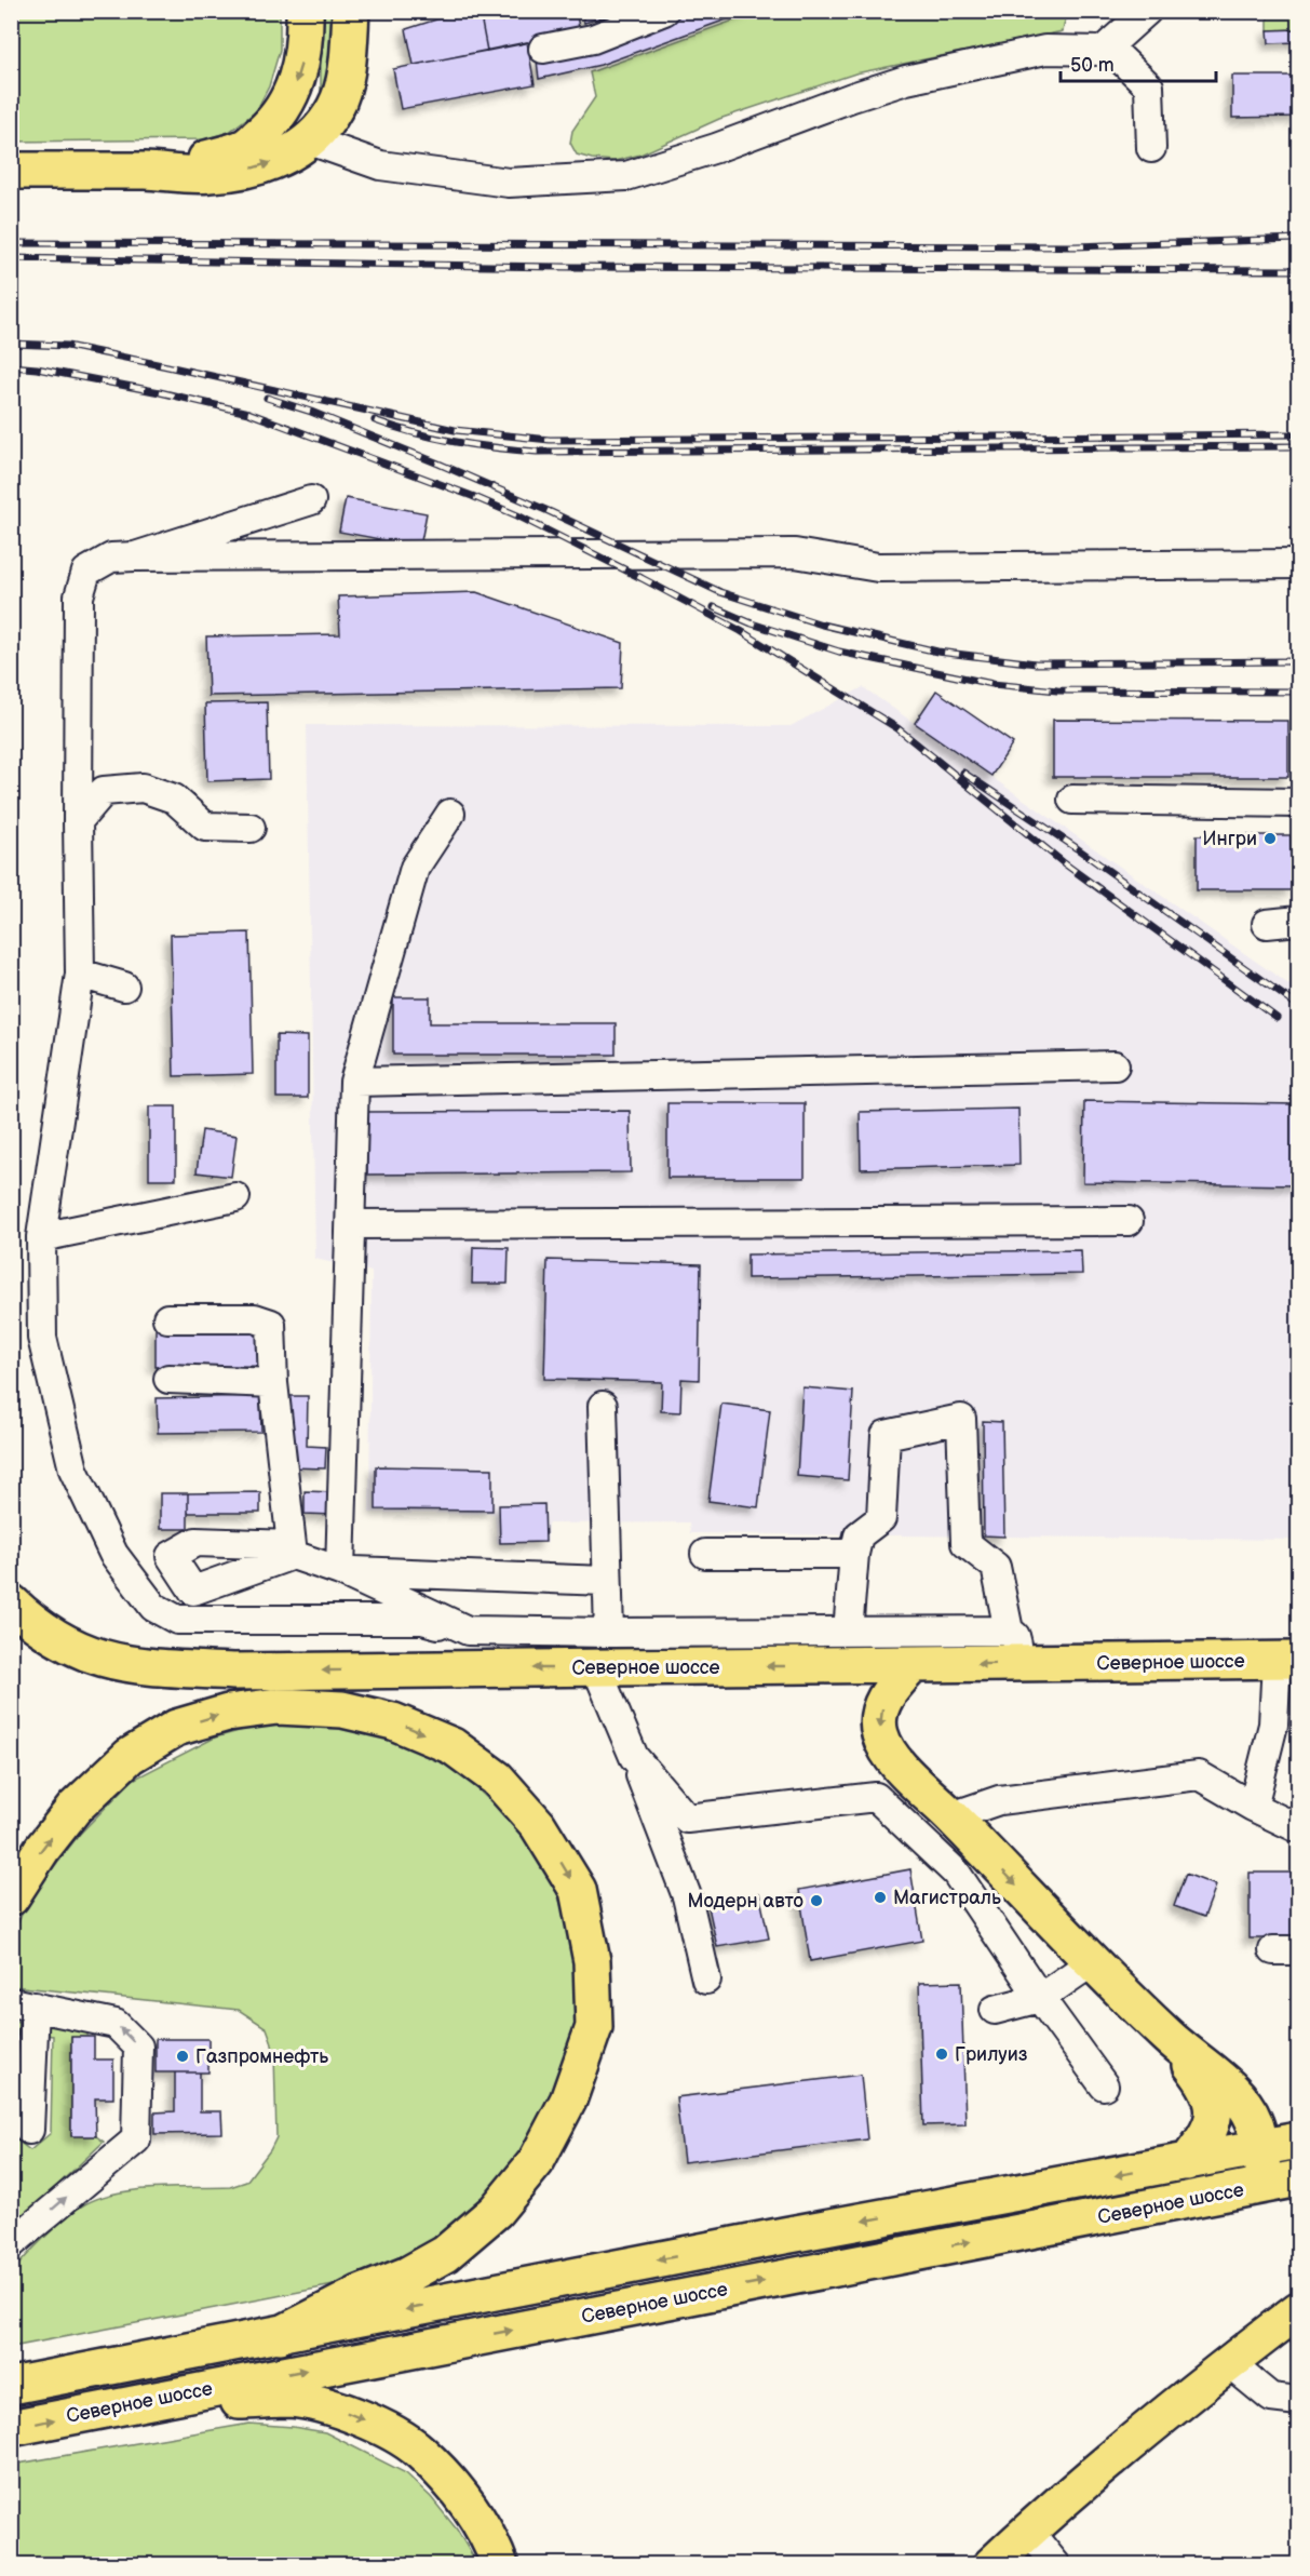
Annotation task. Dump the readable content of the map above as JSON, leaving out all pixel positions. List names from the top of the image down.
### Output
{
  "streets": {
    "main road": ["Северное шоссе"]
  },
  "places": [
    "Ингри",
    "Магистраль",
    "Модерн авто",
    "Грилуиз",
    "Газпромнефть"
  ],
  "scale_bar": "50 m"
}
